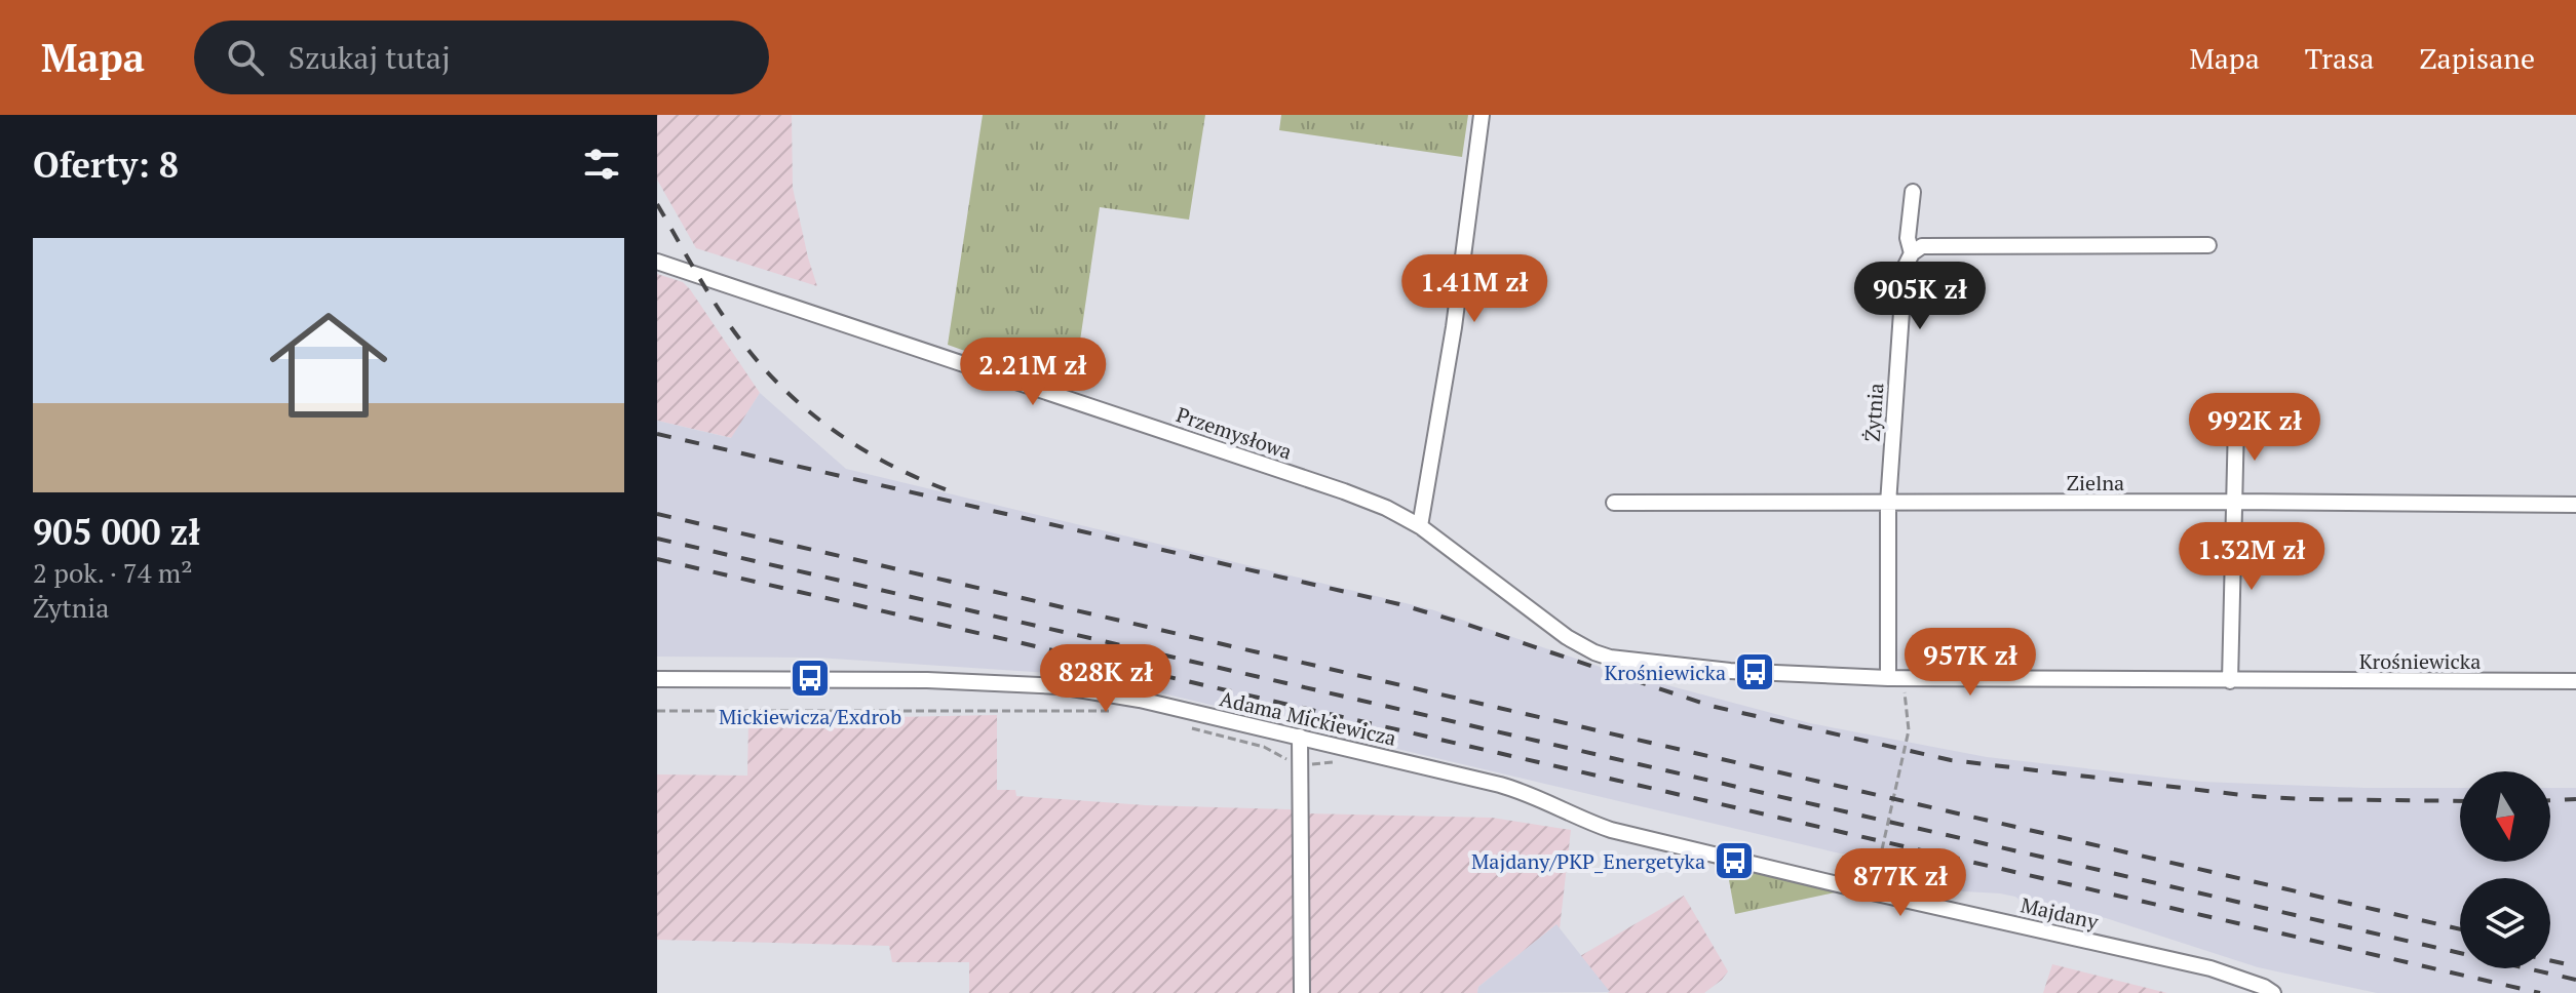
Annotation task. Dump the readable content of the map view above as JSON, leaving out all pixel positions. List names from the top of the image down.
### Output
{
  "streets": {
    "street": [
      "Żytnia",
      "Przemysłowa",
      "Zielna",
      "Krośniewicka",
      "Adama Mickiewicza",
      "Majdany"
    ]
  },
  "crossings": [
    ["Żytnia", "Zielna"],
    ["Żytnia", "Krośniewicka"],
    ["Przemysłowa", "Krośniewicka"],
    ["Adama Mickiewicza", "Majdany"]
  ],
  "places": {
    "bus stop": ["Krośniewicka", "Mickiewicza/Exdrob", "Majdany/PKP_Energetyka"]
  },
  "north": "bottom",
  "page": {
    "header": "Mapa",
    "search": "Szukaj tutaj",
    "nav": ["Mapa", "Trasa", "Zapisane"],
    "heading": "Oferty: 8",
    "list": [
      {
        "name": "905 000 zł",
        "note": "2 pok. · 74 m² · Żytnia"
      }
    ],
    "price": [
      "1.41M zł",
      "905K zł",
      "2.21M zł",
      "992K zł",
      "1.32M zł",
      "957K zł",
      "828K zł",
      "877K zł"
    ]
  }
}
